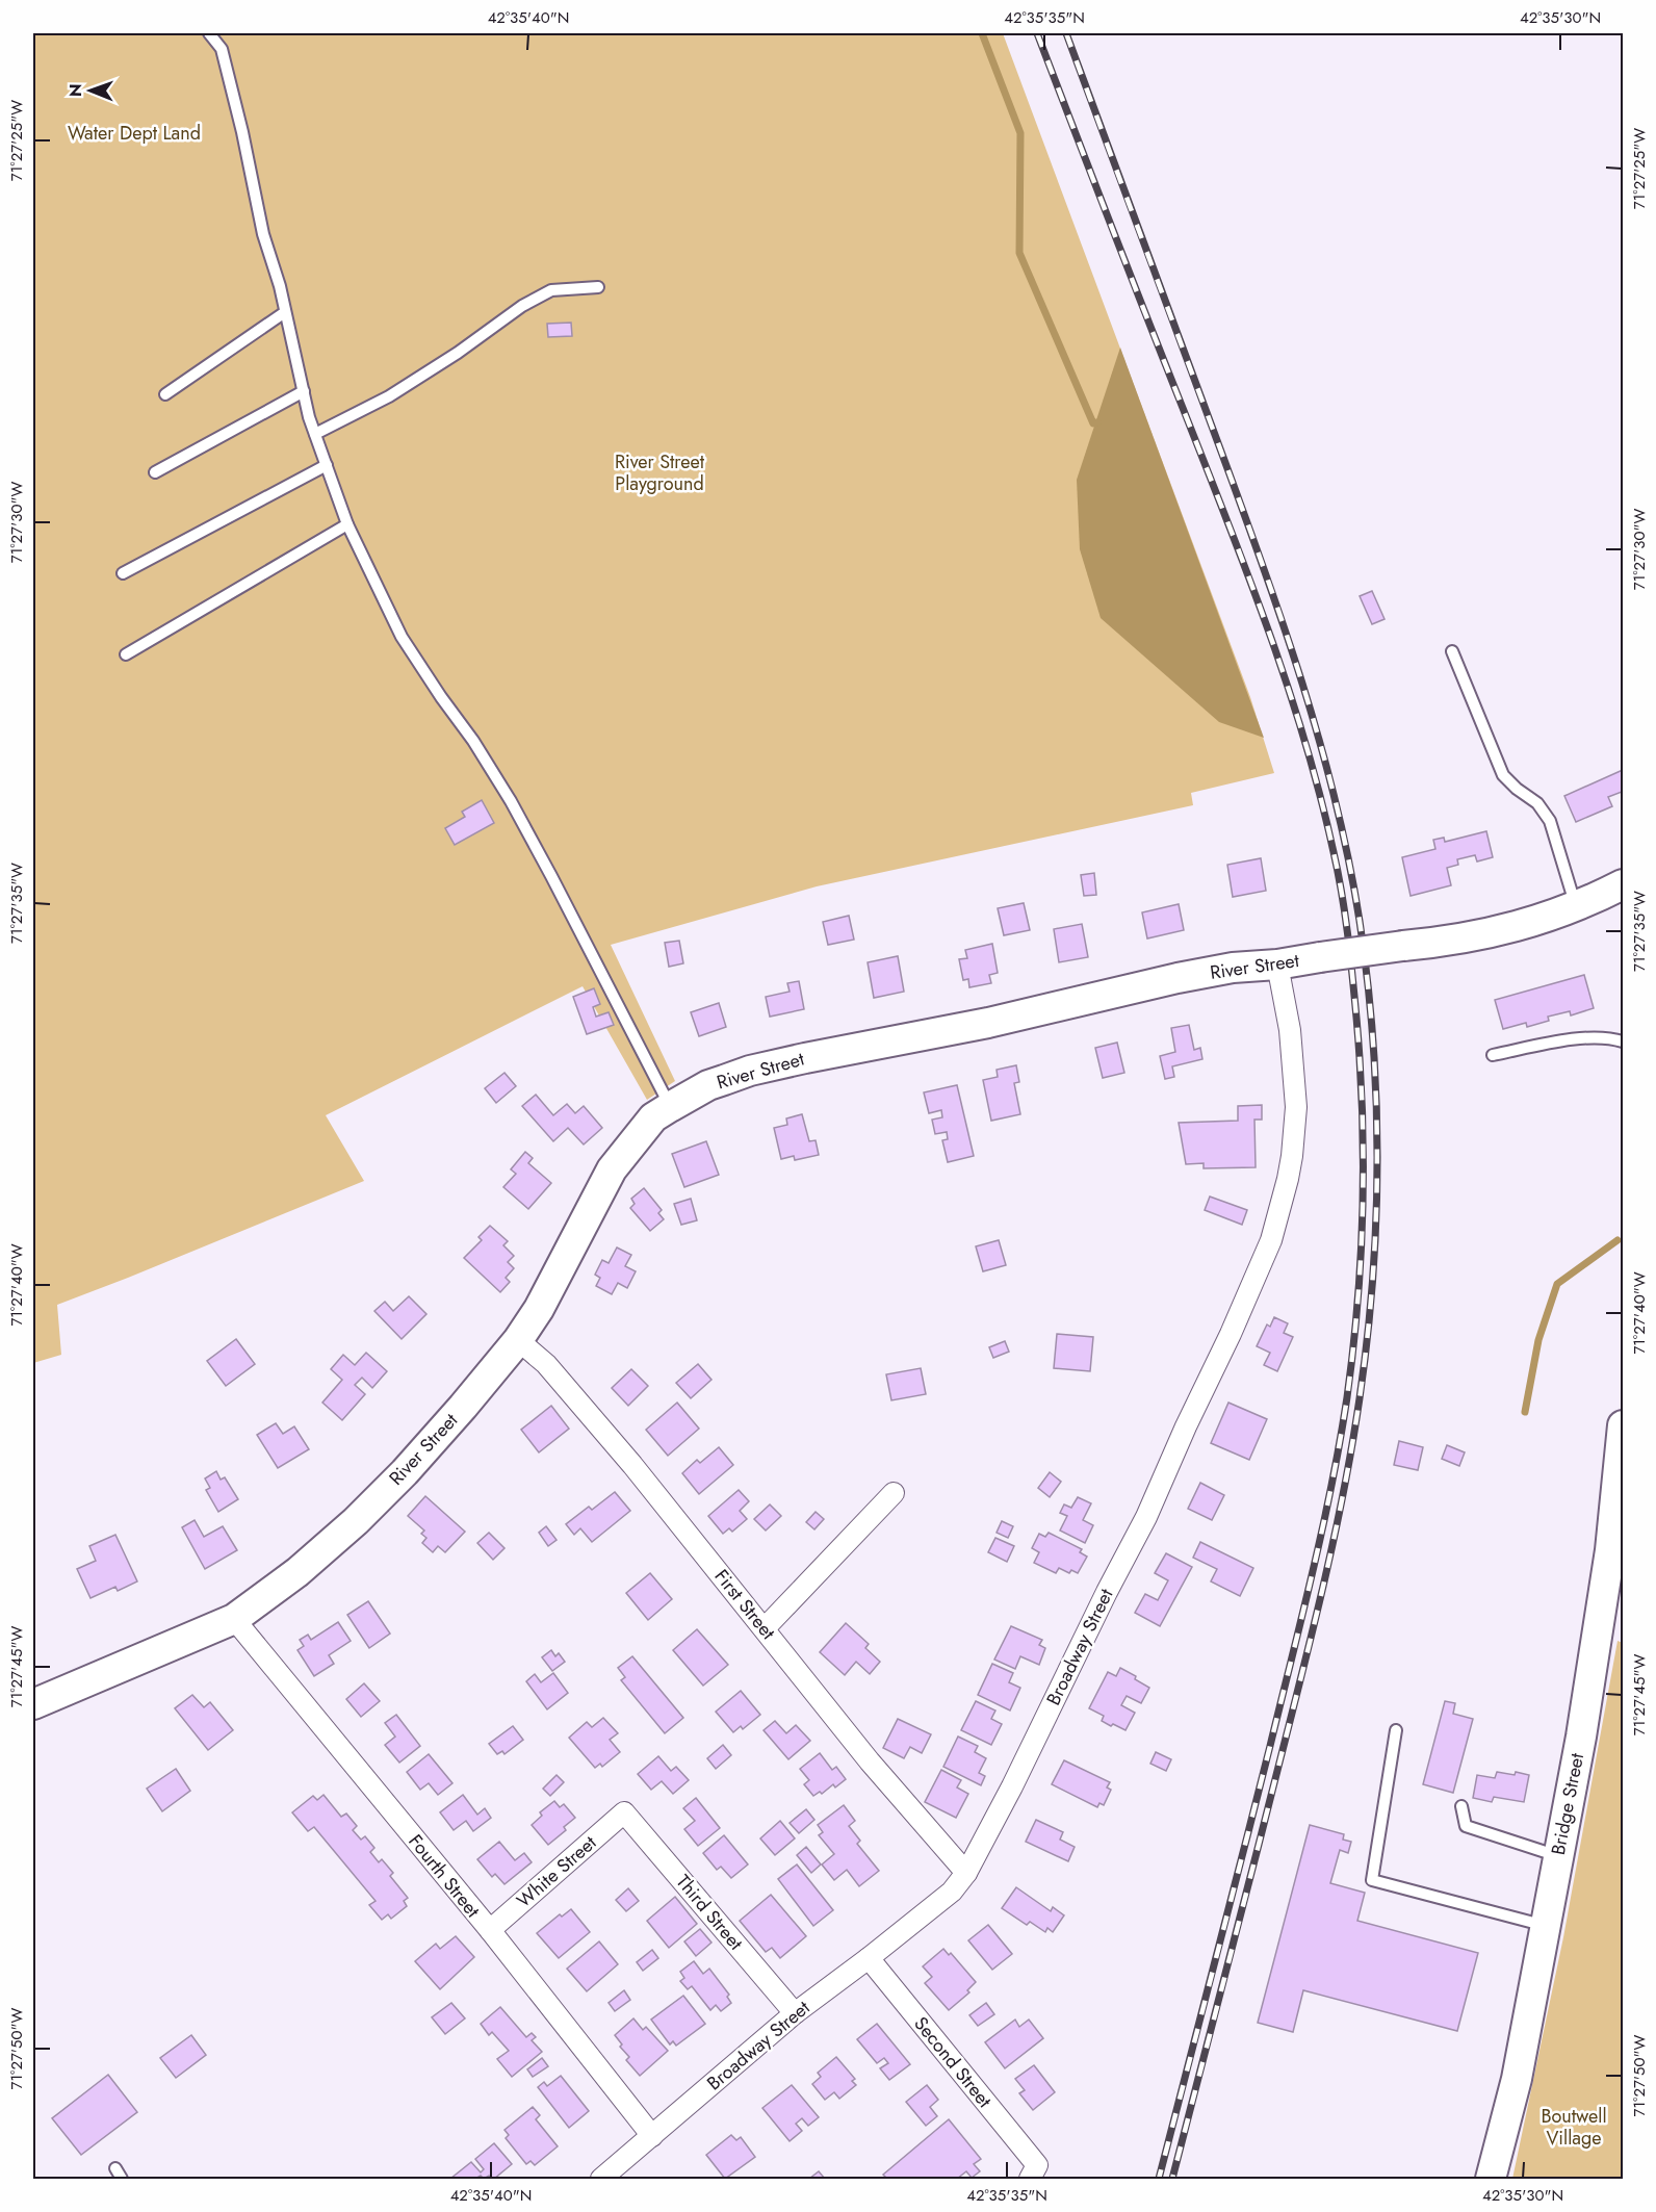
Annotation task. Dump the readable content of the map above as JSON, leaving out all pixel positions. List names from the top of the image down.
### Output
{
  "streets": {
    "main road": ["River Street", "Bridge Street"],
    "street": [
      "First Street",
      "Broadway Street",
      "White Street",
      "Fourth Street",
      "Third Street",
      "Second Street"
    ]
  },
  "crossings": [
    ["River Street", "First Street"],
    ["River Street", "Broadway Street"],
    ["River Street", "Fourth Street"],
    ["First Street", "Broadway Street"],
    ["Broadway Street", "Fourth Street"],
    ["Broadway Street", "Third Street"],
    ["Broadway Street", "Second Street"],
    ["White Street", "Fourth Street"],
    ["White Street", "Third Street"]
  ],
  "parks": ["Water Dept Land", "River Street Playground", "Boutwell Village"],
  "north": "left",
  "coordinates": [
    "42°35'40\"N",
    "42°35'35\"N",
    "42°35'30\"N",
    "71°27'25\"W",
    "71°27'30\"W",
    "71°27'35\"W",
    "71°27'40\"W",
    "71°27'45\"W",
    "71°27'50\"W"
  ]
}
